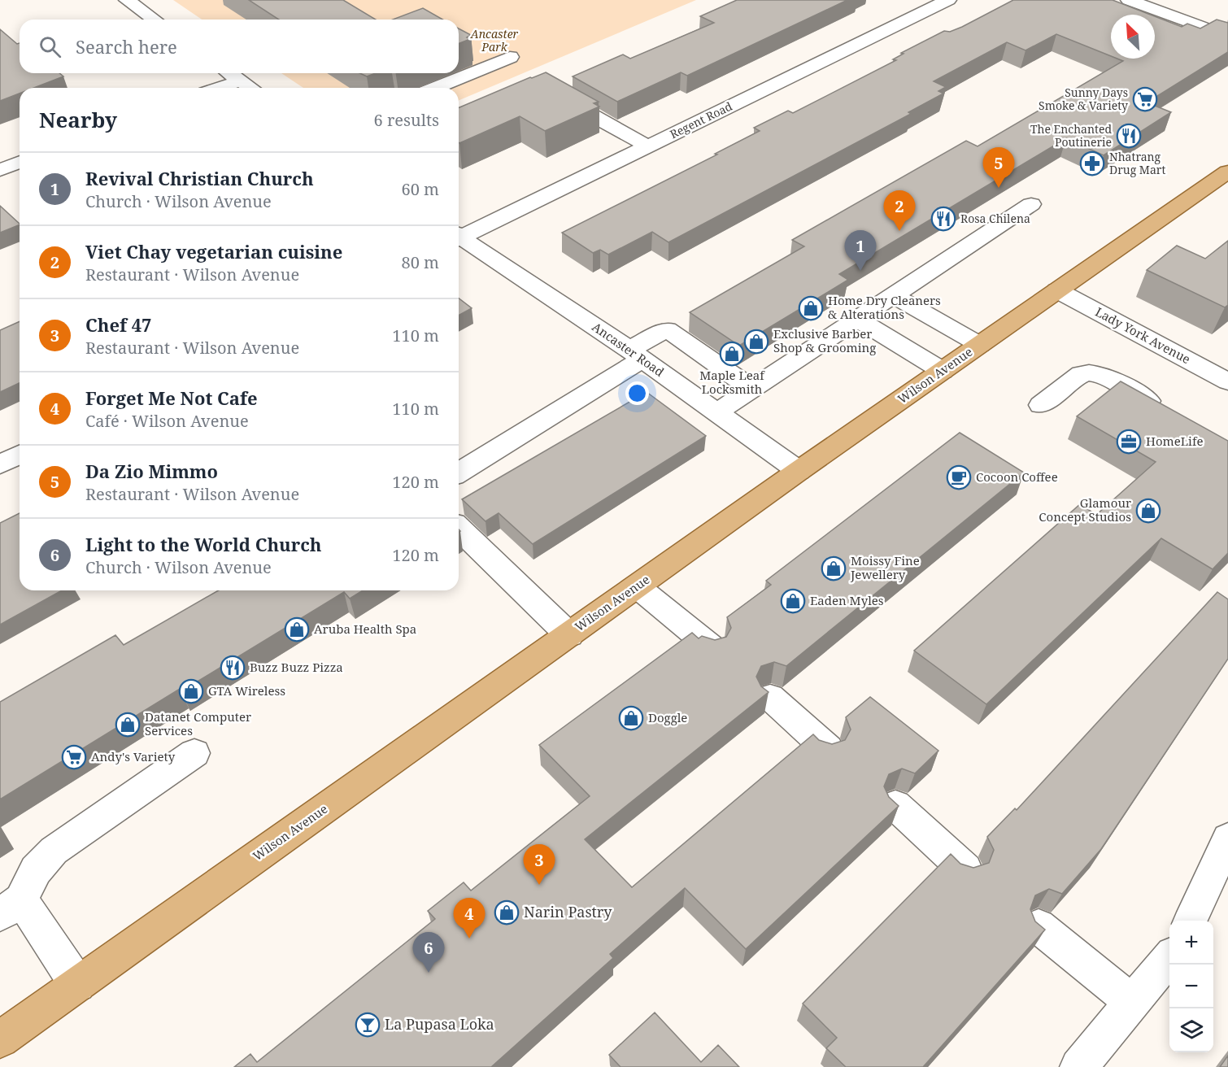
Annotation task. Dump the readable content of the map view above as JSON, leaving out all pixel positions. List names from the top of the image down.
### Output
{
  "streets": {
    "main road": ["Wilson Avenue"],
    "street": ["Regent Road", "Lady York Avenue", "Ancaster Road"]
  },
  "crossings": [
    ["Lady York Avenue", "Wilson Avenue"],
    ["Ancaster Road", "Wilson Avenue"]
  ],
  "parks": ["Ancaster Park"],
  "places": {
    "supermarket": ["Sunny Days Smoke & Variety", "Andy's Variety"],
    "restaurant": ["The Enchanted Poutinerie", "Rosa Chilena", "Buzz Buzz Pizza"],
    "pharmacy": ["Nhatrang Drug Mart"],
    "shop": [
      "Home Dry Cleaners & Alterations",
      "Exclusive Barber Shop & Grooming",
      "Maple Leaf Locksmith",
      "Glamour Concept Studios",
      "Moissy Fine Jewellery",
      "Eaden Myles",
      "Aruba Health Spa",
      "GTA Wireless",
      "Doggle",
      "Datanet Computer Services",
      "Narin Pastry"
    ],
    "office": ["HomeLife"],
    "cafe": ["Cocoon Coffee"],
    "bar": ["La Pupasa Loka"]
  },
  "north": "top left",
  "page": {
    "search": "Search here",
    "heading": ["Nearby", "6 results"],
    "pins": [
      "5",
      "2",
      "1",
      "3",
      "4",
      "6"
    ],
    "list": [
      {
        "mark": "1",
        "name": "Revival Christian Church",
        "note": "Church · Wilson Avenue",
        "value": "60 m"
      },
      {
        "mark": "2",
        "name": "Viet Chay vegetarian cuisine",
        "note": "Restaurant · Wilson Avenue",
        "value": "80 m"
      },
      {
        "mark": "3",
        "name": "Chef 47",
        "note": "Restaurant · Wilson Avenue",
        "value": "110 m"
      },
      {
        "mark": "4",
        "name": "Forget Me Not Cafe",
        "note": "Café · Wilson Avenue",
        "value": "110 m"
      },
      {
        "mark": "5",
        "name": "Da Zio Mimmo",
        "note": "Restaurant · Wilson Avenue",
        "value": "120 m"
      },
      {
        "mark": "6",
        "name": "Light to the World Church",
        "note": "Church · Wilson Avenue",
        "value": "120 m"
      }
    ],
    "map_buttons": ["+", "−"]
  }
}
